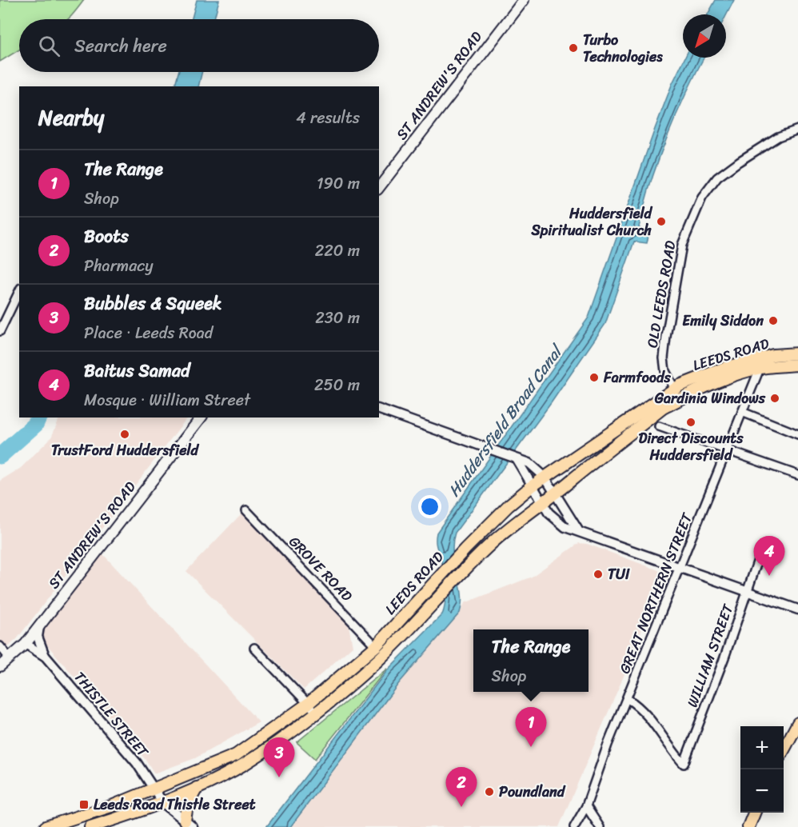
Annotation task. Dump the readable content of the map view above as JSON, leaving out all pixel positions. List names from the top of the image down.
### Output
{
  "streets": {
    "main road": ["ST ANDREW'S ROAD", "LEEDS ROAD"],
    "street": [
      "OLD LEEDS ROAD",
      "GROVE ROAD",
      "GREAT NORTHERN STREET",
      "WILLIAM STREET",
      "THISTLE STREET"
    ]
  },
  "crossings": [
    ["ST ANDREW'S ROAD", "THISTLE STREET"],
    ["OLD LEEDS ROAD", "LEEDS ROAD"],
    ["LEEDS ROAD", "GROVE ROAD"],
    ["LEEDS ROAD", "GREAT NORTHERN STREET"],
    ["LEEDS ROAD", "THISTLE STREET"],
    ["GREAT NORTHERN STREET", "WILLIAM STREET"]
  ],
  "water": ["Huddersfield Broad Canal"],
  "places": {
    "other": [
      "Turbo Technologies",
      "Huddersfield Spiritualist Church",
      "Emily Siddon",
      "Farmfoods",
      "Gardinia Windows",
      "Direct Discounts Huddersfield",
      "TrustFord Huddersfield",
      "TUI",
      "Poundland"
    ],
    "transit": ["Leeds Road Thistle Street"]
  },
  "north": "bottom left",
  "page": {
    "search": "Search here",
    "heading": ["Nearby", "4 results"],
    "list": [
      {
        "mark": "1",
        "name": "The Range",
        "note": "Shop",
        "value": "190 m"
      },
      {
        "mark": "2",
        "name": "Boots",
        "note": "Pharmacy",
        "value": "220 m"
      },
      {
        "mark": "3",
        "name": "Bubbles & Squeek",
        "note": "Place · Leeds Road",
        "value": "230 m"
      },
      {
        "mark": "4",
        "name": "Baitus Samad",
        "note": "Mosque · William Street",
        "value": "250 m"
      }
    ],
    "pins": [
      "4",
      "1",
      "3",
      "2"
    ],
    "popup": ["The Range", "Shop"],
    "map_buttons": ["+", "−"]
  }
}
